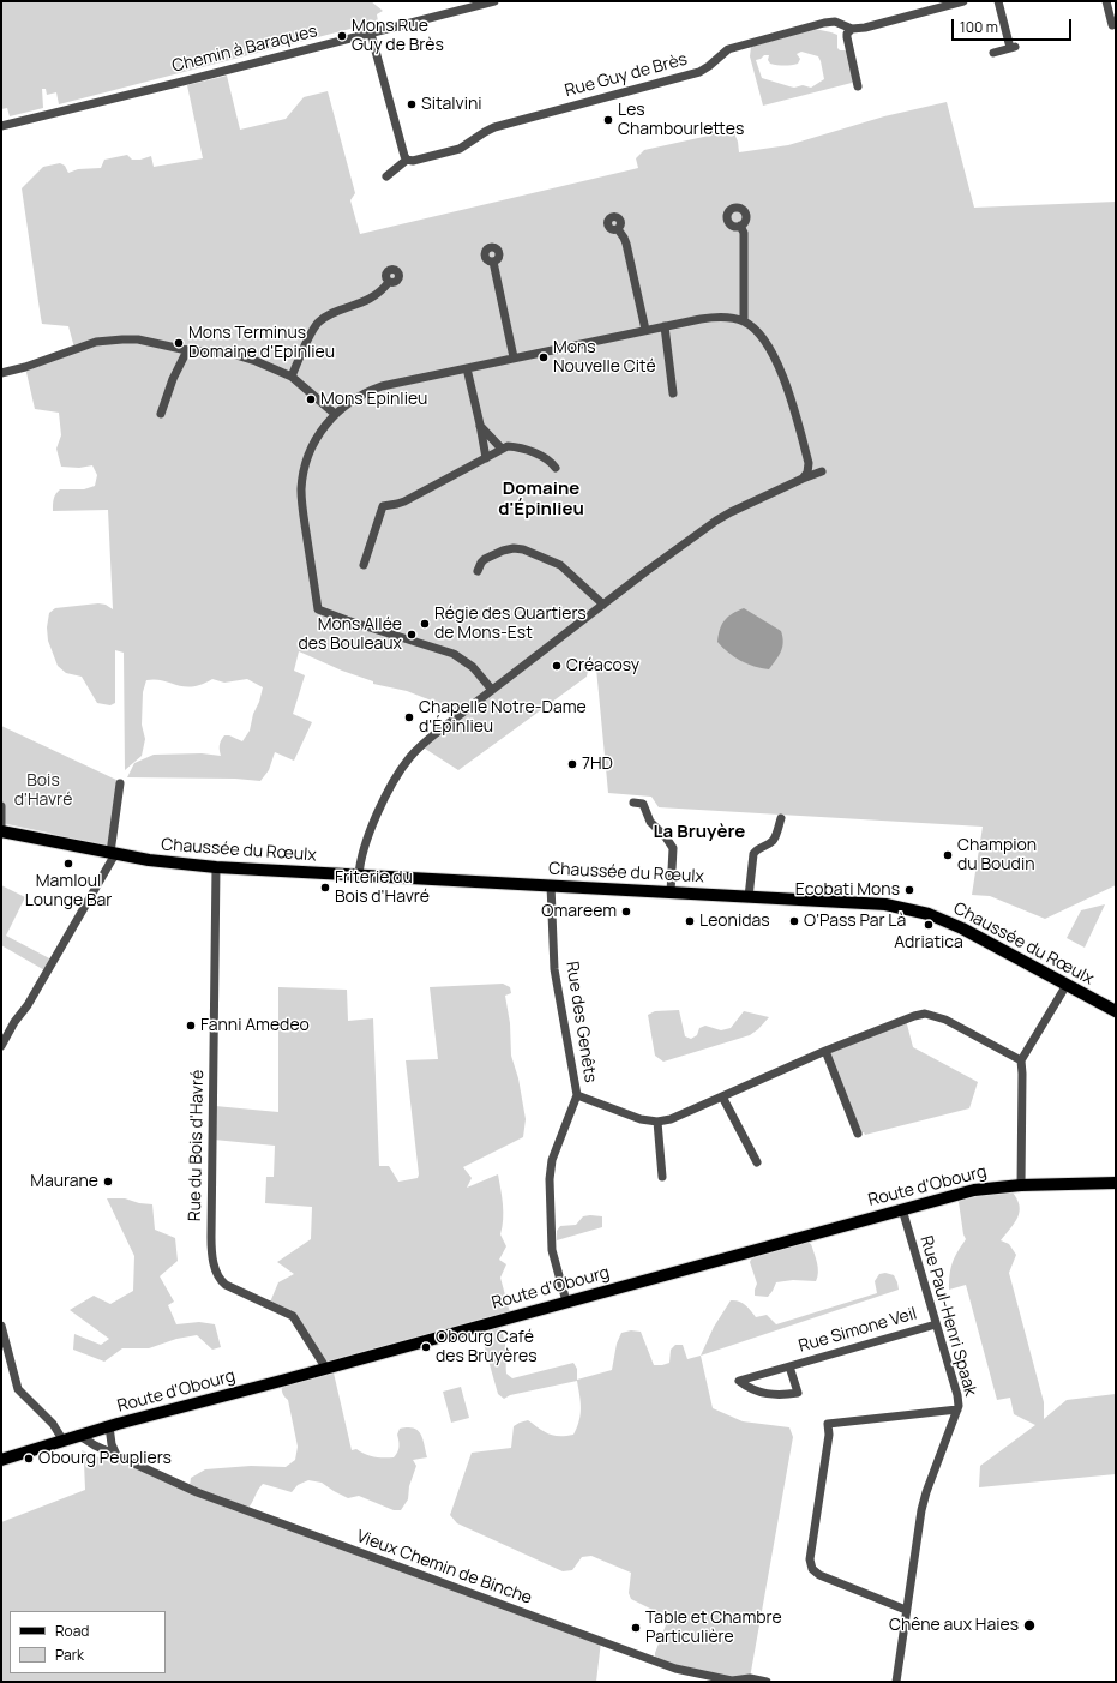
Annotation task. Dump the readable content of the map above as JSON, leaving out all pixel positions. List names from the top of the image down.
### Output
{
  "streets": {
    "main road": ["Chaussée du Rœulx", "Route d'Obourg"],
    "street": [
      "Chemin à Baraques",
      "Rue Guy de Brès",
      "Rue des Genêts",
      "Rue du Bois d'Havré",
      "Rue Paul-Henri Spaak",
      "Rue Simone Veil",
      "Vieux Chemin de Binche"
    ]
  },
  "crossings": [
    ["Chaussée du Rœulx", "Rue des Genêts"],
    ["Chaussée du Rœulx", "Rue du Bois d'Havré"],
    ["Rue des Genêts", "Route d'Obourg"],
    ["Rue du Bois d'Havré", "Route d'Obourg"],
    ["Route d'Obourg", "Rue Paul-Henri Spaak"],
    ["Route d'Obourg", "Vieux Chemin de Binche"],
    ["Rue Paul-Henri Spaak", "Rue Simone Veil"]
  ],
  "districts": ["Domaine d'Épinlieu", "La Bruyère"],
  "parks": ["Bois d'Havré"],
  "places": [
    "Mons Rue Guy de Brès",
    "Sitalvini",
    "Les Chambourlettes",
    "Mons Terminus Domaine d'Epinlieu",
    "Mons Nouvelle Cité",
    "Mons Epinlieu",
    "Régie des Quartiers de Mons-Est",
    "Mons Allée des Bouleaux",
    "Créacosy",
    "Chapelle Notre-Dame d'Épinlieu",
    "7HD",
    "Champion du Boudin",
    "Mamloul Lounge Bar",
    "Friterie du Bois d'Havré",
    "Ecobati Mons",
    "Omareem",
    "Leonidas",
    "O'Pass Par Là",
    "Adriatica",
    "Fanni Amedeo",
    "Maurane",
    "Obourg Café des Bruyères",
    "Obourg Peupliers",
    "Chêne aux Haies",
    "Table et Chambre Particulière"
  ],
  "legend": ["Road", "Park"],
  "scale_bar": "100 m"
}
